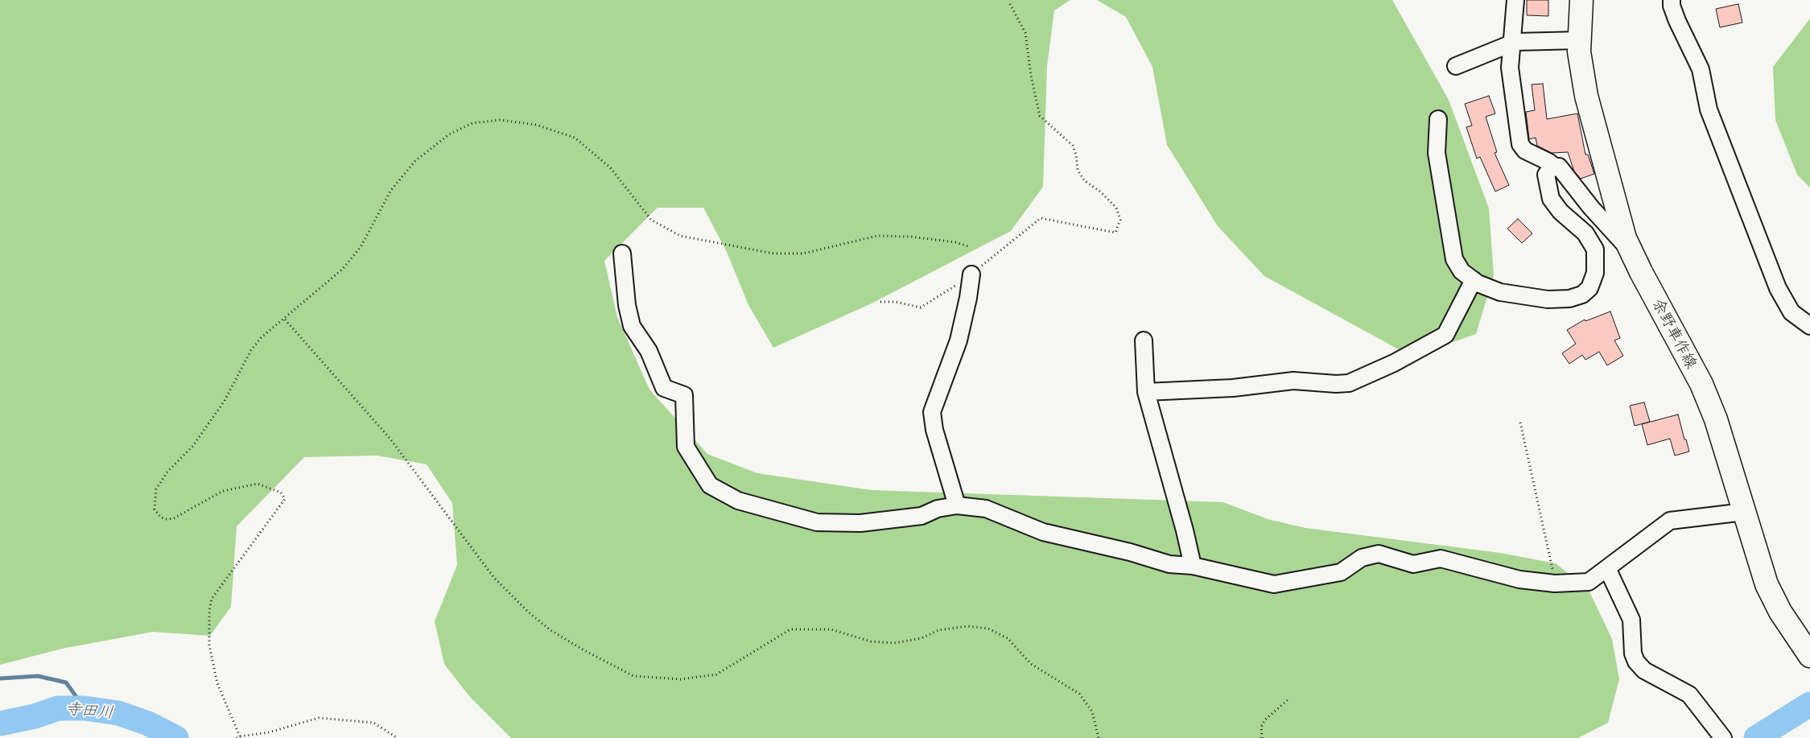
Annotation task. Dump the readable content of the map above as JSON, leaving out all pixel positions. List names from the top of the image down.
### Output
{
  "streets": {
    "main road": ["余野車作線"]
  },
  "water": ["寺田川"]
}
